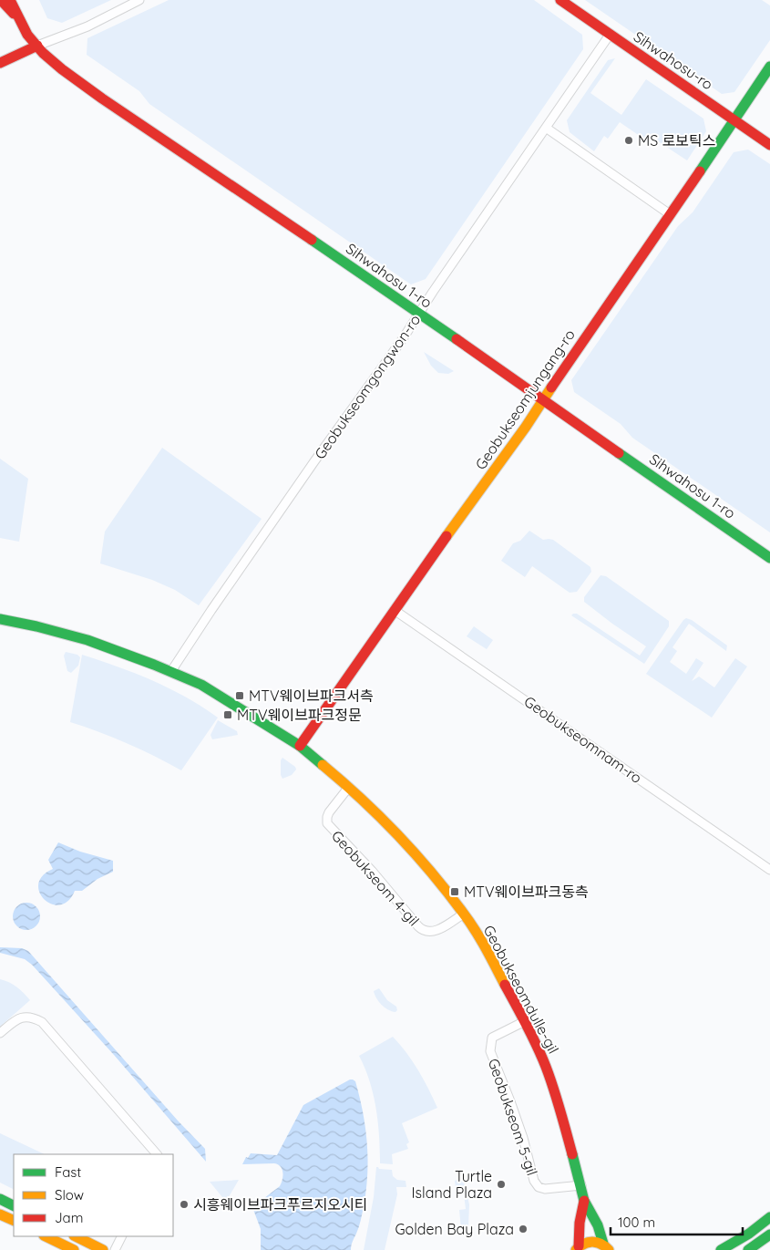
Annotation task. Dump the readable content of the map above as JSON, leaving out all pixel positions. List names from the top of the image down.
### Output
{
  "streets": {
    "street": [
      "Sihwahosu-ro",
      "Sihwahosu 1-ro",
      "Geobukseomgongwon-ro",
      "Geobukseomjungang-ro",
      "Geobukseomnam-ro",
      "Geobukseom 4-gil",
      "Geobukseomdulle-gil",
      "Geobukseom 5-gil"
    ]
  },
  "crossings": [
    ["Sihwahosu-ro", "Geobukseomgongwon-ro"],
    ["Sihwahosu-ro", "Geobukseomjungang-ro"],
    ["Sihwahosu 1-ro", "Geobukseomgongwon-ro"],
    ["Sihwahosu 1-ro", "Geobukseomjungang-ro"],
    ["Geobukseomgongwon-ro", "Geobukseomdulle-gil"],
    ["Geobukseomjungang-ro", "Geobukseomnam-ro"],
    ["Geobukseomjungang-ro", "Geobukseomdulle-gil"],
    ["Geobukseom 4-gil", "Geobukseomdulle-gil"],
    ["Geobukseomdulle-gil", "Geobukseom 5-gil"]
  ],
  "places": {
    "other": [
      "MS 로보틱스",
      "Turtle Island Plaza",
      "시흥웨이브파크푸르지오시티",
      "Golden Bay Plaza"
    ],
    "transit": ["MTV웨이브파크서측", "MTV웨이브파크정문", "MTV웨이브파크동측"]
  },
  "legend": ["Fast", "Slow", "Jam"],
  "scale_bar": "100 m"
}
